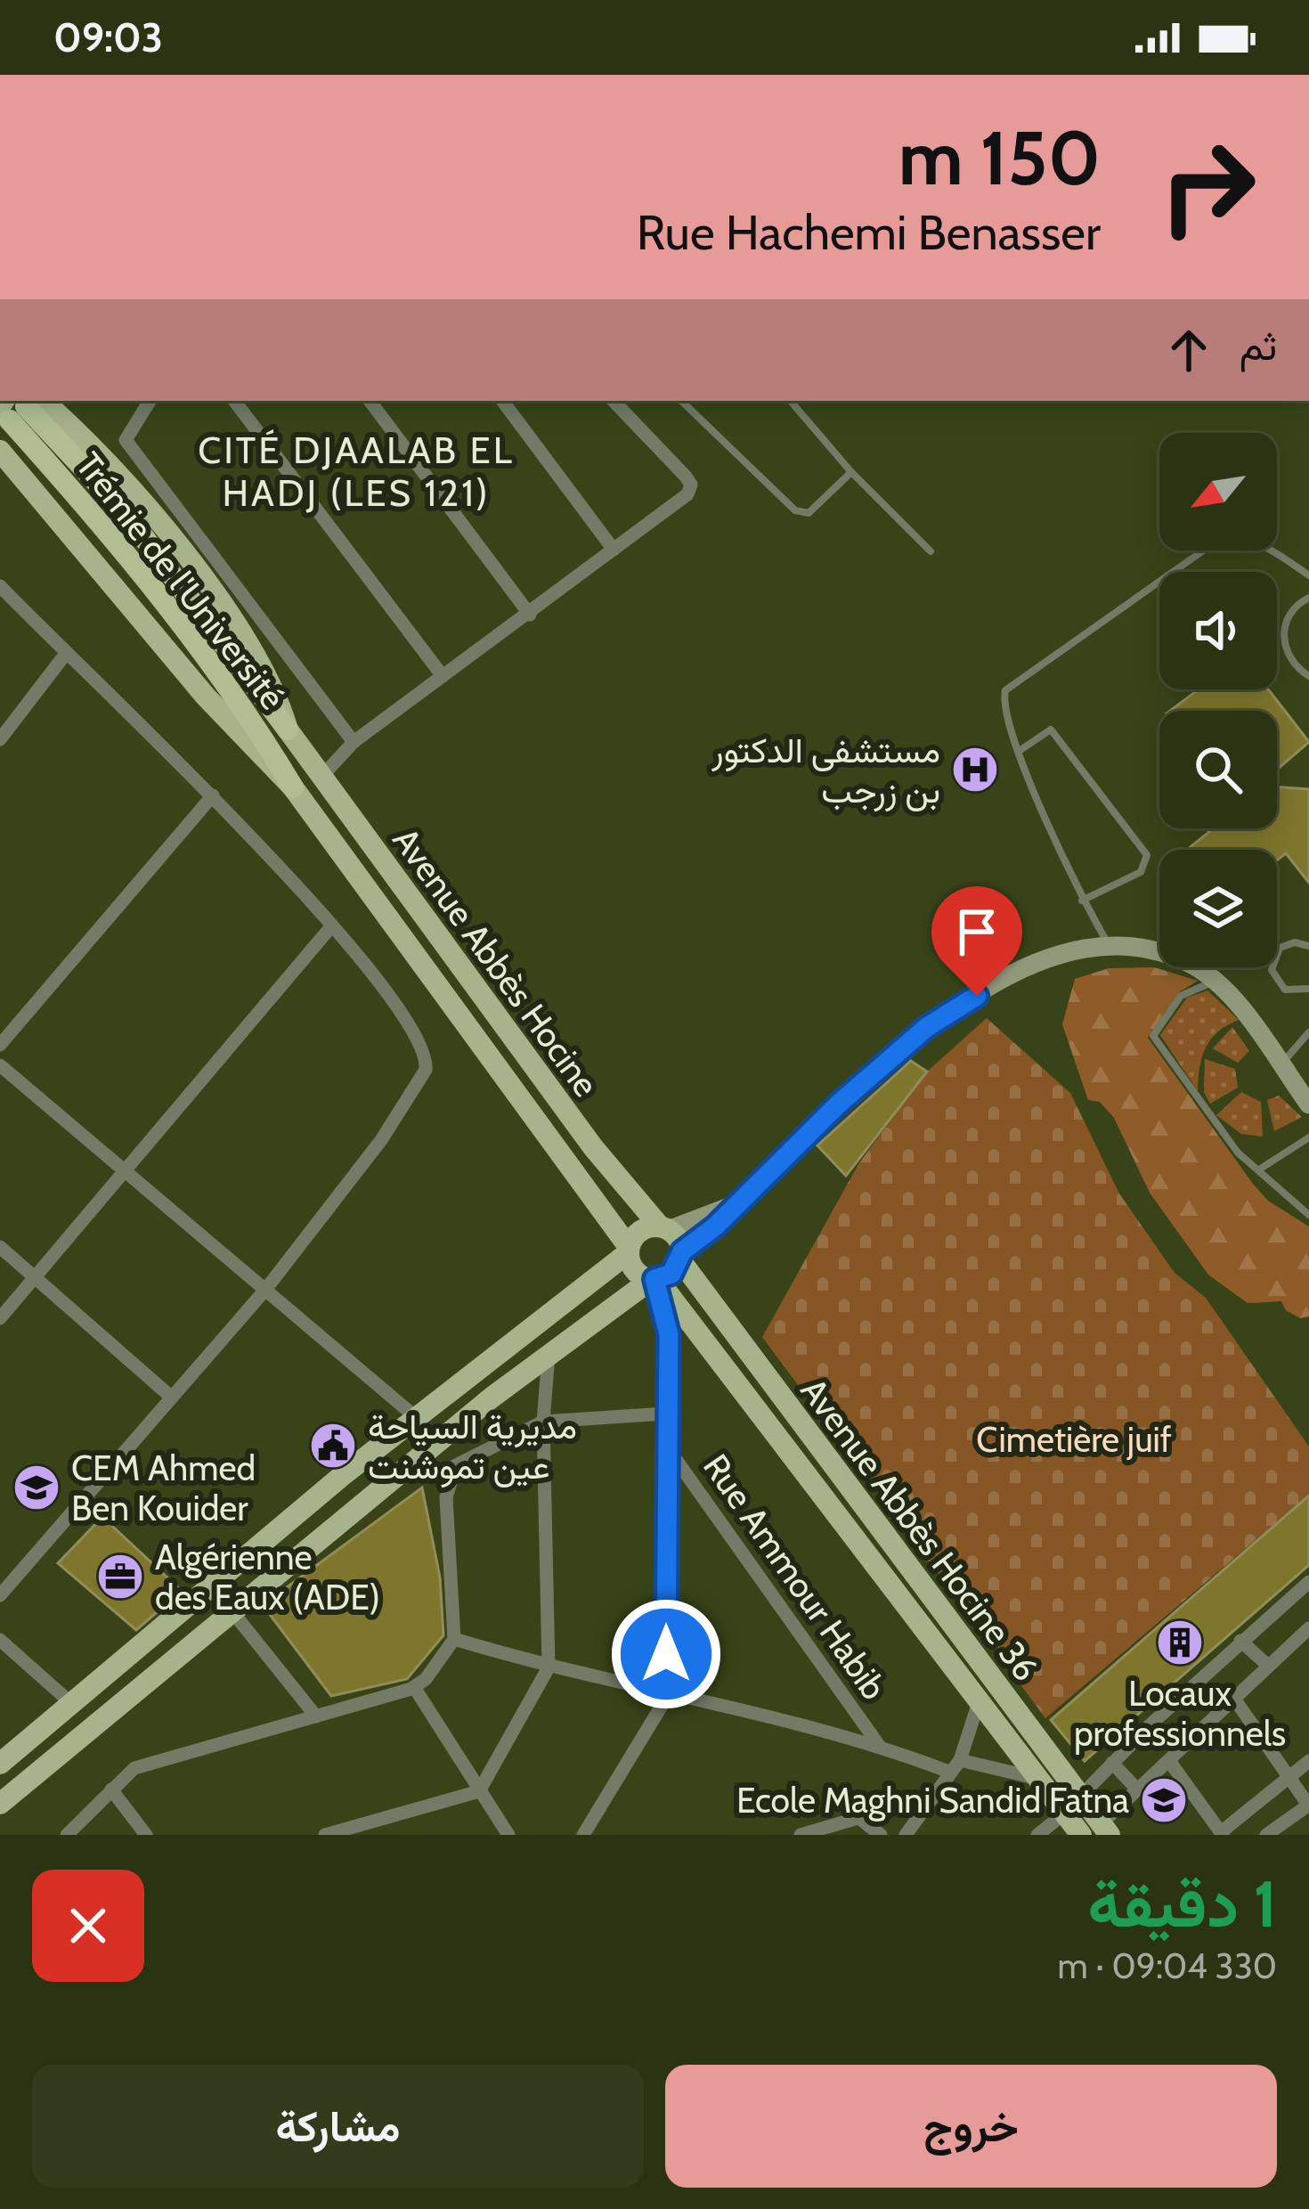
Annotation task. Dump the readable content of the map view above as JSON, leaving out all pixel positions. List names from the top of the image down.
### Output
{
  "streets": {
    "highway": ["Trémie de l'Université"],
    "main road": ["Avenue Abbès Hocine", "Avenue Abbès Hocine 36"],
    "street": ["Rue Ammour Habib"]
  },
  "crossings": [
    ["Trémie de l'Université", "Avenue Abbès Hocine"],
    ["Avenue Abbès Hocine", "Avenue Abbès Hocine 36"]
  ],
  "districts": ["CITÉ DJAALAB EL HADJ (LES 121)"],
  "parks": ["Cimetière juif"],
  "places": {
    "hospital": ["مستشفى الدكتور بن زرجب"],
    "public building": ["مديرية السياحة عين تموشنت"],
    "school or university": ["CEM Ahmed Ben Kouider", "Ecole Maghni Sandid Fatna"],
    "office": ["Algérienne des Eaux (ADE)"],
    "building": ["Locaux professionnels"]
  },
  "north": "bottom left",
  "page": {
    "status": "09:03",
    "turn": ["150 m", "Rue Hachemi Benasser"],
    "then": "ثم",
    "heading": ["1 دقيقة", "330 m · 09:04"],
    "buttons": ["خروج", "مشاركة"]
  }
}
